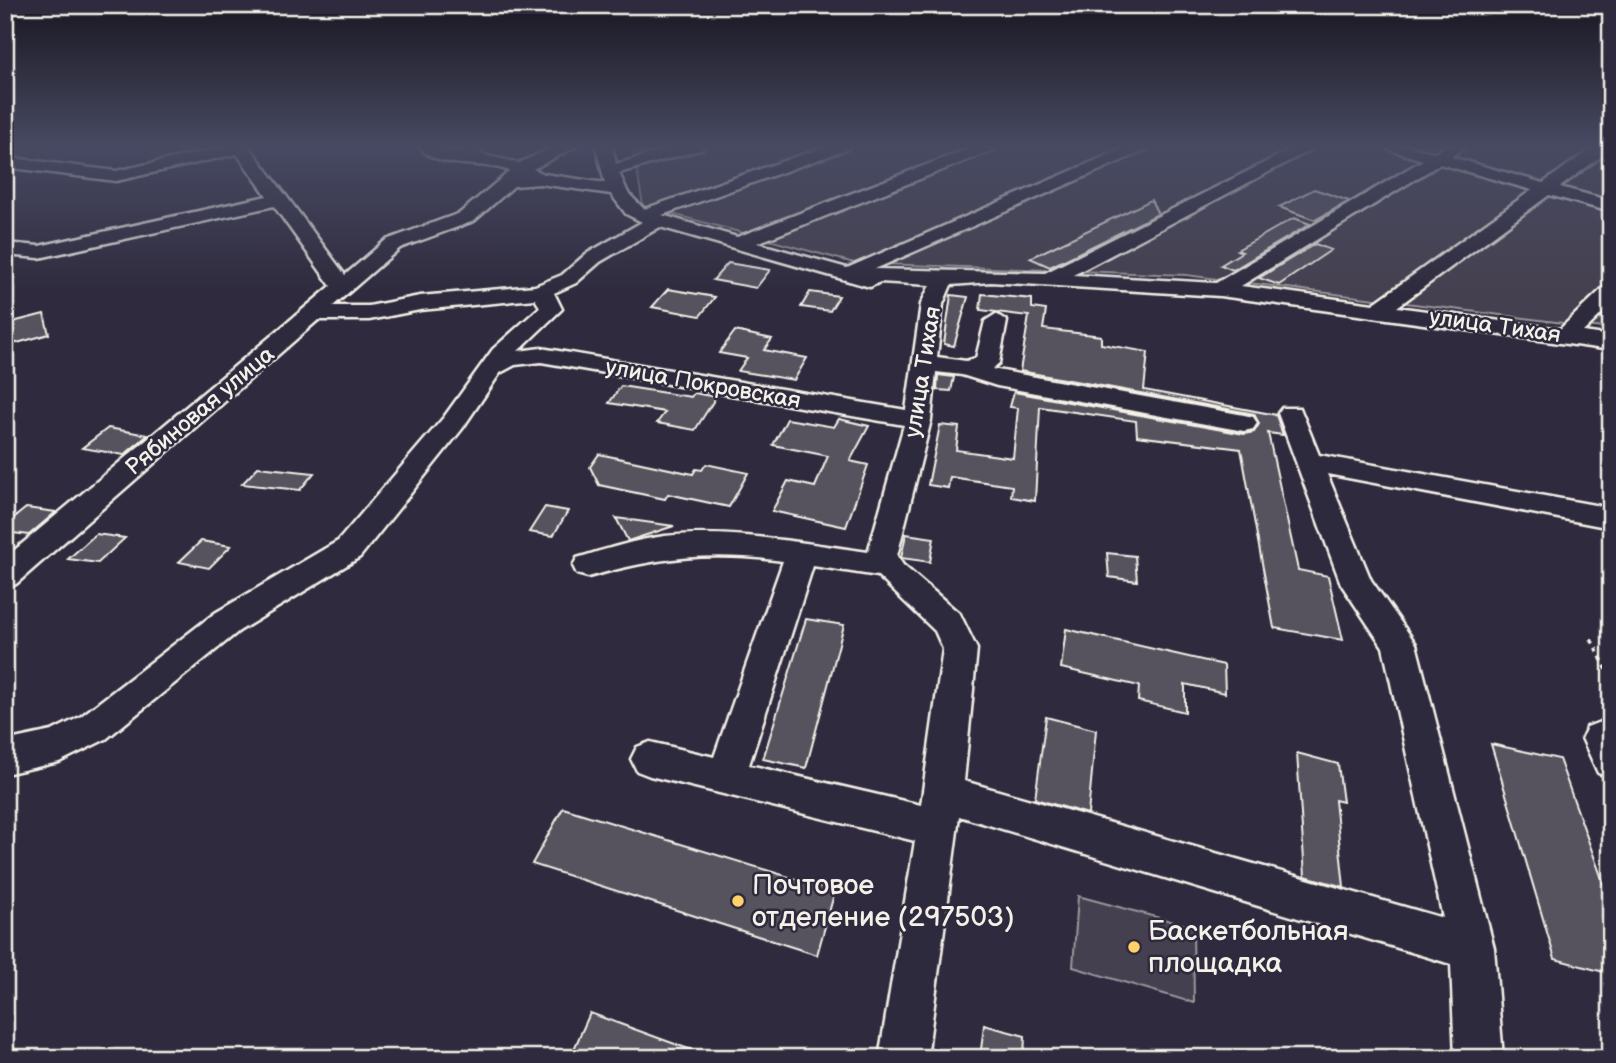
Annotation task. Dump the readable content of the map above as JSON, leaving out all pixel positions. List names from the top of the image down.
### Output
{
  "streets": {
    "street": ["улица Тихая", "улица Покровская", "Рябиновая улица"]
  },
  "crossings": [
    ["улица Тихая", "улица Покровская"]
  ],
  "places": ["Почтовое отделение (297503)", "Баскетбольная площадка"]
}
